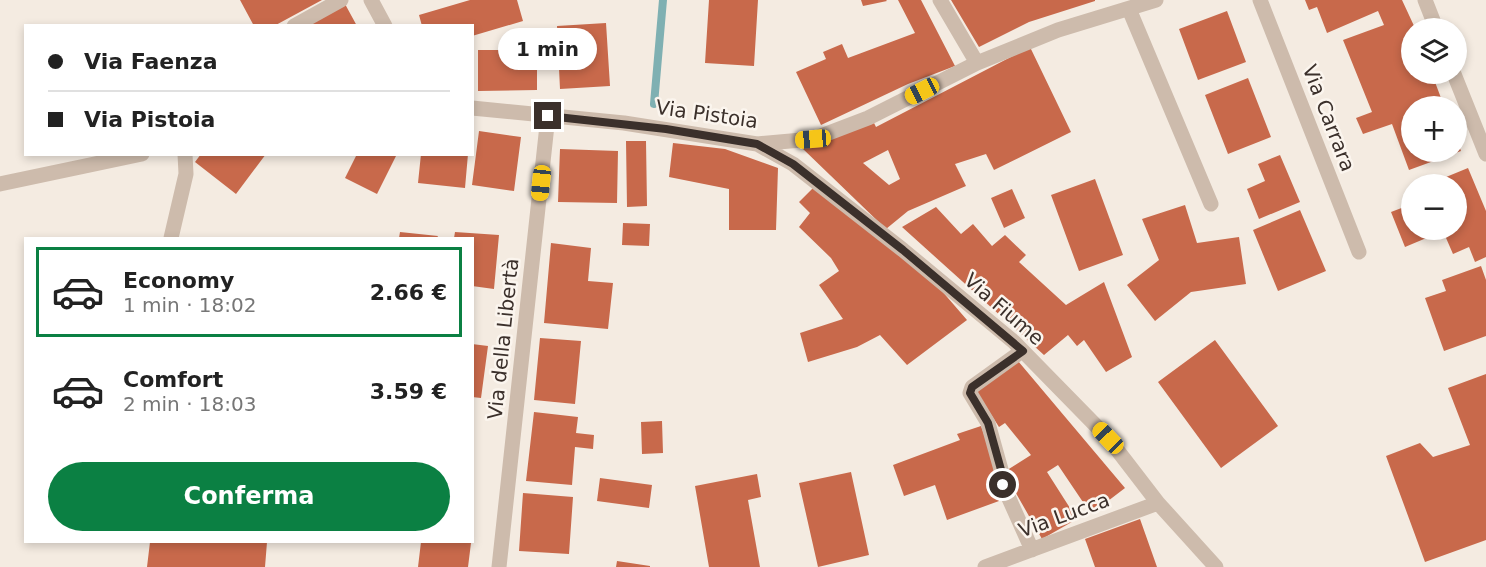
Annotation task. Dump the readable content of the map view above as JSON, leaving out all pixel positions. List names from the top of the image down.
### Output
{
  "streets": {
    "street": [
      "Via Pistoia",
      "Via Carrara",
      "Via Fiume",
      "Via della Libertà",
      "Via Lucca"
    ]
  },
  "crossings": [
    ["Via Pistoia", "Via Fiume"],
    ["Via Pistoia", "Via della Libertà"],
    ["Via Fiume", "Via Lucca"]
  ],
  "page": {
    "map_buttons": ["+", "−"],
    "banner": ["Via Faenza", "Via Pistoia"],
    "bubble": "1 min",
    "list": [
      {
        "name": "Economy",
        "note": "1 min · 18:02",
        "value": "2.66 €"
      },
      {
        "name": "Comfort",
        "note": "2 min · 18:03",
        "value": "3.59 €"
      }
    ],
    "buttons": "Conferma"
  }
}
